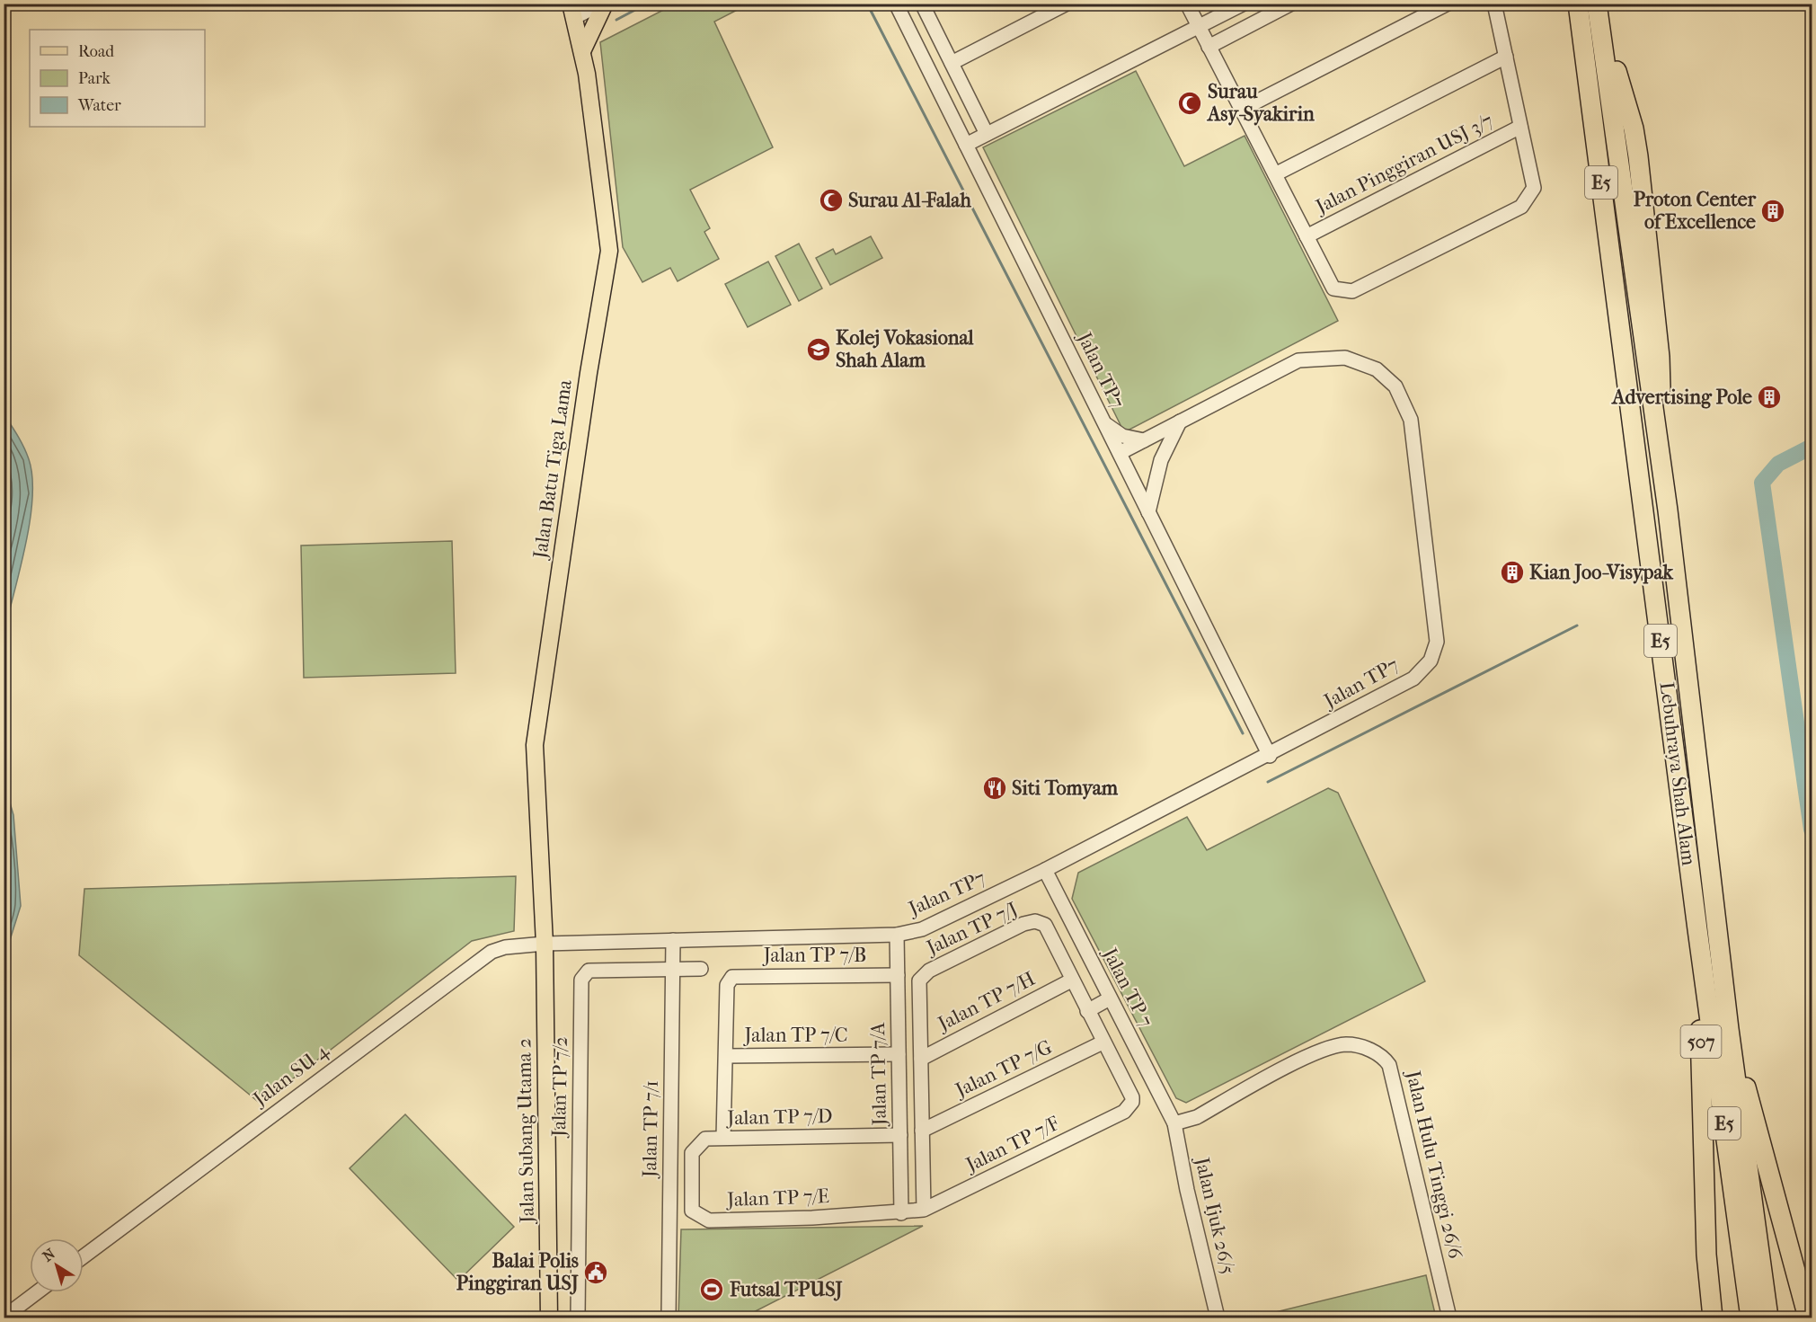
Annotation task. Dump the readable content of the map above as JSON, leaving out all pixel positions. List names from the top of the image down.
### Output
{
  "streets": {
    "highway": ["E5", "Lebuhraya Shah Alam", "507"],
    "main road": ["Jalan Batu Tiga Lama", "Jalan Subang Utama 2"],
    "street": [
      "Jalan Pinggiran USJ 3/7",
      "Jalan TP7",
      "Jalan TP 7/J",
      "Jalan TP 7/B",
      "Jalan TP 7",
      "Jalan TP 7/H",
      "Jalan TP 7/C",
      "Jalan TP 7/G",
      "Jalan TP 7/A",
      "Jalan SU 4",
      "Jalan TP 7/2",
      "Jalan TP 7/D",
      "Jalan TP 7/1",
      "Jalan TP 7/F",
      "Jalan Hulu Tinggi 26/6",
      "Jalan TP 7/E",
      "Jalan Ijuk 26/5"
    ]
  },
  "crossings": [
    ["Jalan TP7", "Jalan Batu Tiga Lama"],
    ["Jalan TP7", "Jalan TP 7"],
    ["Jalan TP7", "Jalan TP 7/A"],
    ["Jalan TP7", "Jalan SU 4"],
    ["Jalan TP7", "Jalan TP 7/1"],
    ["Jalan TP7", "Jalan Subang Utama 2"],
    ["Jalan Batu Tiga Lama", "Jalan SU 4"],
    ["Jalan Batu Tiga Lama", "Jalan Subang Utama 2"],
    ["Lebuhraya Shah Alam", "507"],
    ["Jalan TP 7/J", "Jalan TP 7/H"],
    ["Jalan TP 7/B", "Jalan TP 7/C"],
    ["Jalan TP 7/B", "Jalan TP 7/A"],
    ["Jalan TP 7", "Jalan Hulu Tinggi 26/6"],
    ["Jalan TP 7", "Jalan Ijuk 26/5"],
    ["Jalan TP 7/C", "Jalan TP 7/A"],
    ["Jalan TP 7/G", "Jalan TP 7/F"],
    ["Jalan TP 7/A", "Jalan TP 7/D"],
    ["Jalan TP 7/A", "Jalan TP 7/F"],
    ["Jalan TP 7/A", "Jalan TP 7/E"],
    ["Jalan SU 4", "Jalan Subang Utama 2"],
    ["Jalan TP 7/2", "Jalan TP 7/1"],
    ["Jalan TP 7/D", "Jalan TP 7/E"],
    ["Jalan TP 7/F", "Jalan TP 7/E"],
    ["Jalan Hulu Tinggi 26/6", "Jalan Ijuk 26/5"]
  ],
  "places": {
    "mosque": ["Surau Asy-Syakirin", "Surau Al-Falah"],
    "building": ["Proton Center of Excellence", "Advertising Pole", "Kian Joo-Visypak"],
    "school or university": ["Kolej Vokasional Shah Alam"],
    "restaurant": ["Siti Tomyam"],
    "public building": ["Balai Polis Pinggiran USJ"],
    "sports": ["Futsal TPUSJ"]
  },
  "legend": ["Road", "Park", "Water"],
  "north": "top left"
}
